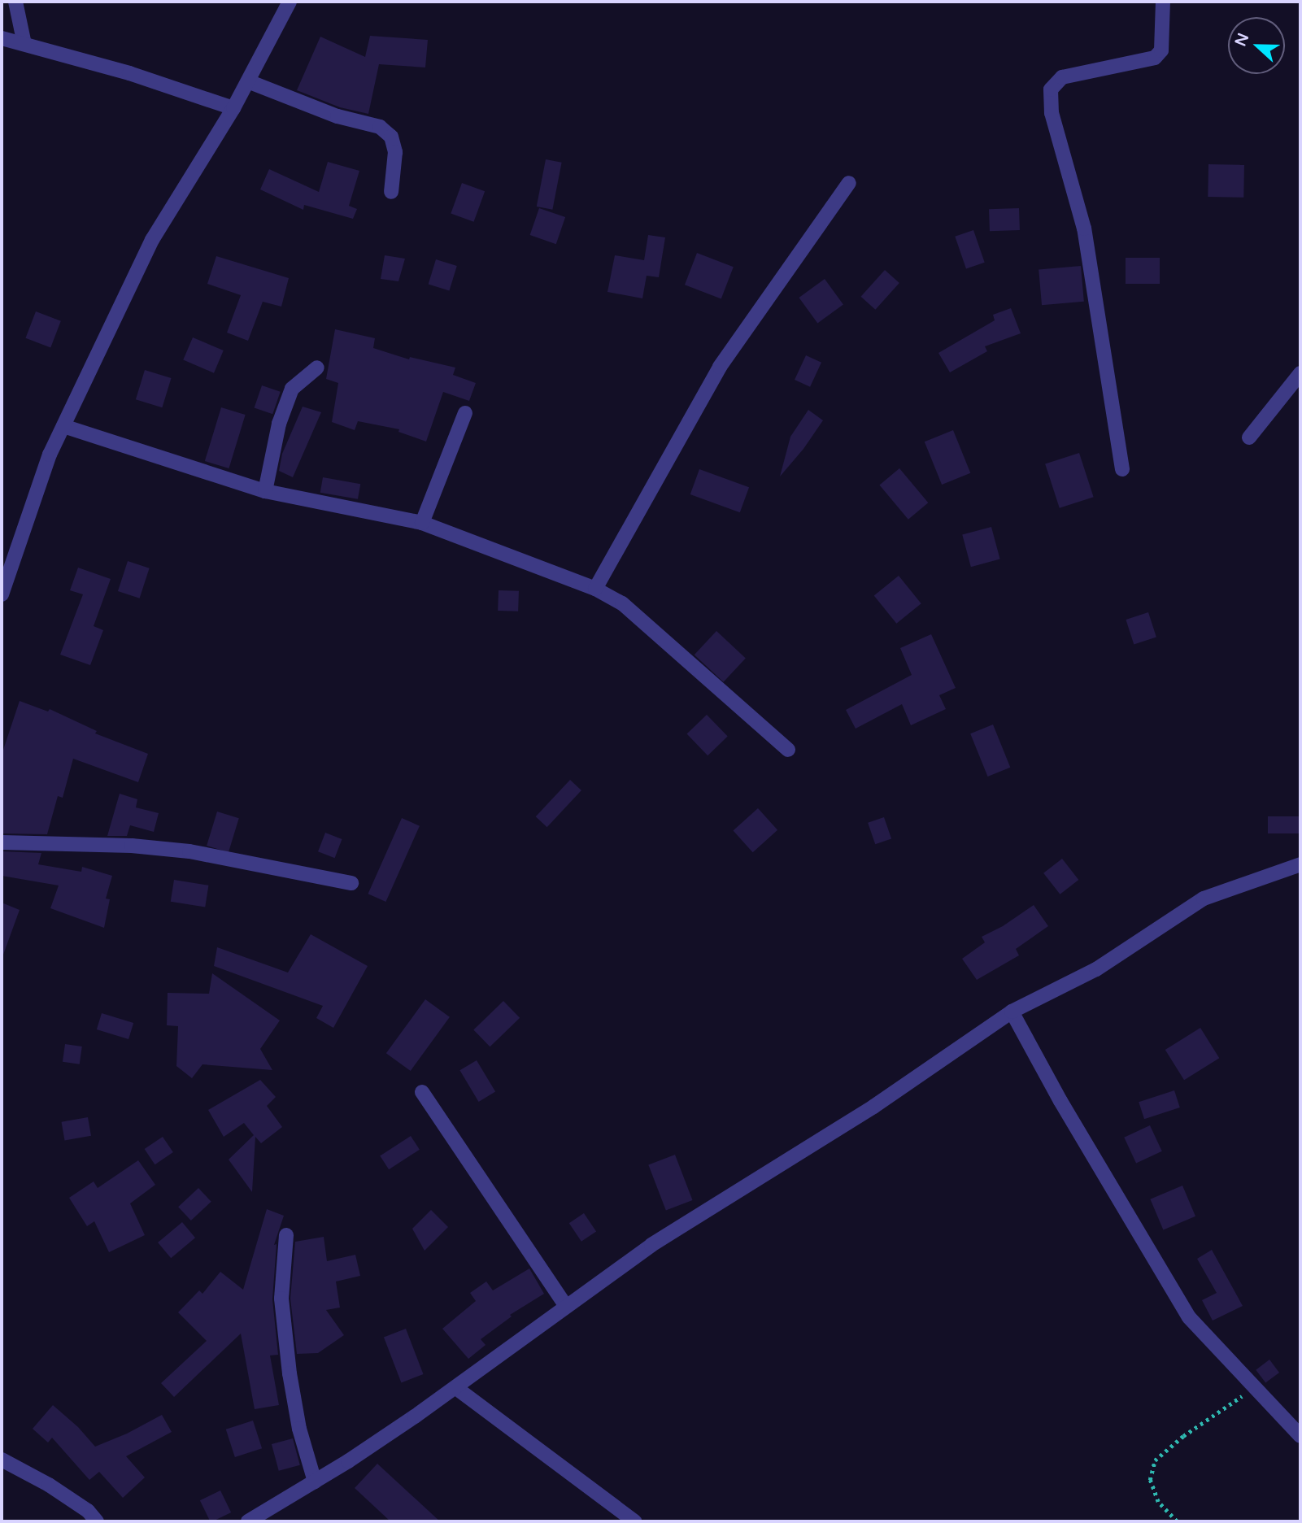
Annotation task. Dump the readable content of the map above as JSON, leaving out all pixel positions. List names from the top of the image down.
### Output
{
  "north": "left"
}
